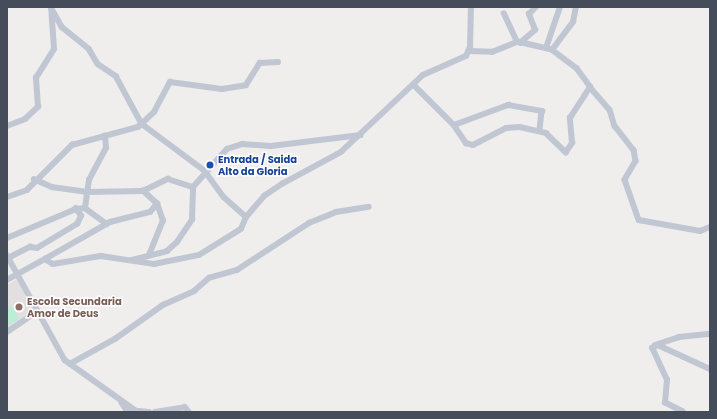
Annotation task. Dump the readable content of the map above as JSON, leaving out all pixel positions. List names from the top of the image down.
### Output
{
  "places": ["Entrada / Saida Alto da Gloria", "Escola Secundaria Amor de Deus"]
}
